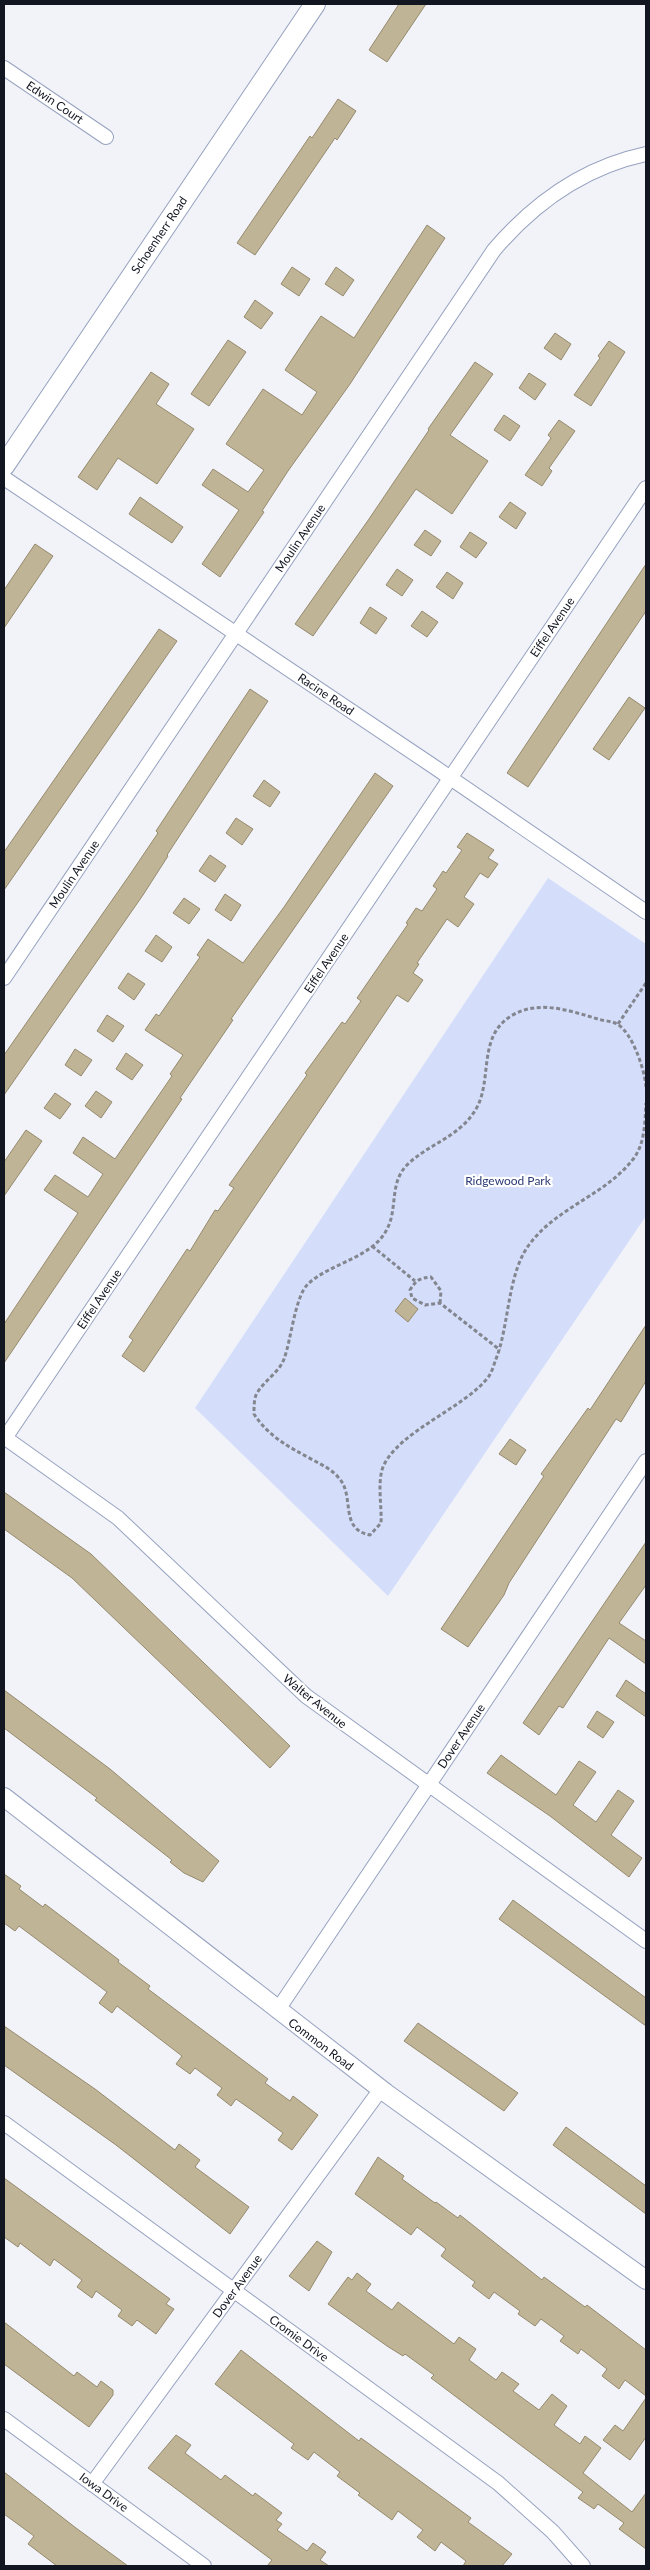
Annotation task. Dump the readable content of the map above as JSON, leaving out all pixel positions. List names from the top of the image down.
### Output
{
  "streets": {
    "main road": ["Schoenherr Road"],
    "street": [
      "Edwin Court",
      "Moulin Avenue",
      "Eiffel Avenue",
      "Racine Road",
      "Walter Avenue",
      "Dover Avenue",
      "Common Road",
      "Cromie Drive",
      "Iowa Drive"
    ]
  },
  "crossings": [
    ["Moulin Avenue", "Racine Road"],
    ["Eiffel Avenue", "Racine Road"],
    ["Eiffel Avenue", "Walter Avenue"],
    ["Walter Avenue", "Dover Avenue"],
    ["Dover Avenue", "Common Road"],
    ["Dover Avenue", "Cromie Drive"],
    ["Dover Avenue", "Iowa Drive"]
  ],
  "parks": ["Ridgewood Park"]
}
